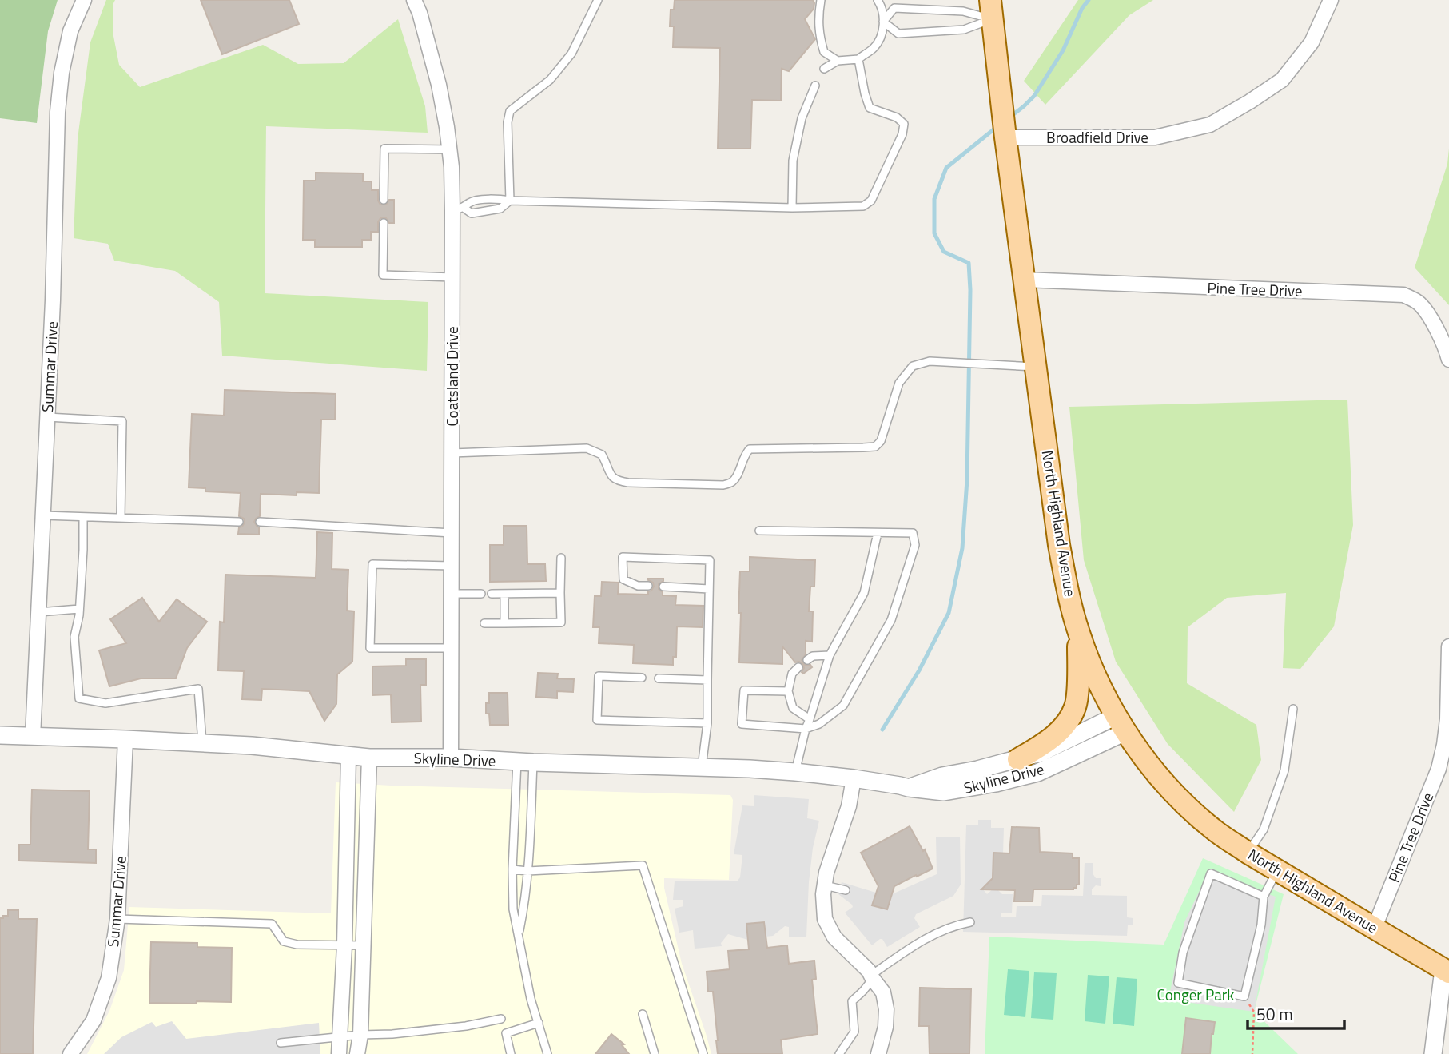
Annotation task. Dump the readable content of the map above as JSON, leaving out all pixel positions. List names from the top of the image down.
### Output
{
  "streets": {
    "main road": ["North Highland Avenue"],
    "street": [
      "Broadfield Drive",
      "Pine Tree Drive",
      "Summar Drive",
      "Coatsland Drive",
      "Skyline Drive"
    ]
  },
  "crossings": [
    ["Broadfield Drive", "North Highland Avenue"],
    ["Pine Tree Drive", "North Highland Avenue"],
    ["Summar Drive", "Skyline Drive"],
    ["Coatsland Drive", "Skyline Drive"],
    ["North Highland Avenue", "Skyline Drive"]
  ],
  "parks": ["Conger Park"],
  "scale_bar": "50 m"
}
